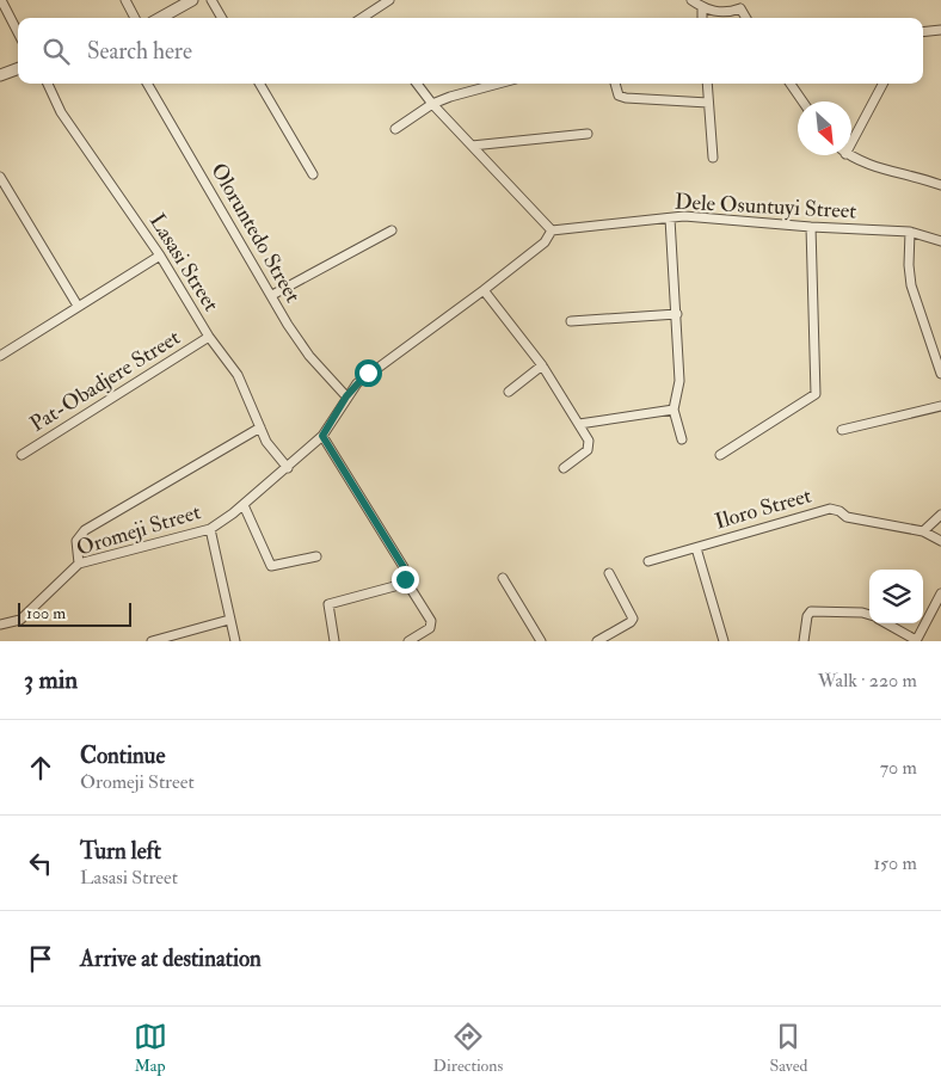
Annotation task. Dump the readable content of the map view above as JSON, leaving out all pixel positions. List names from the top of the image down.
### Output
{
  "streets": {
    "street": [
      "Dele Osuntuyi Street",
      "Oloruntedo Street",
      "Lasasi Street",
      "Pat-Obadjere Street",
      "Iloro Street",
      "Oromeji Street"
    ]
  },
  "crossings": [
    ["Dele Osuntuyi Street", "Oromeji Street"],
    ["Oloruntedo Street", "Oromeji Street"],
    ["Lasasi Street", "Pat-Obadjere Street"],
    ["Lasasi Street", "Oromeji Street"]
  ],
  "scale_bar": "100 m",
  "north": "bottom right",
  "page": {
    "search": "Search here",
    "scale": "100 m",
    "heading": ["3 min", "Walk · 220 m"],
    "list": [
      ["Continue", "Oromeji Street", "70 m"],
      ["Turn left", "Lasasi Street", "150 m"],
      "Arrive at destination"
    ],
    "nav": ["Map", "Directions", "Saved"]
  }
}
